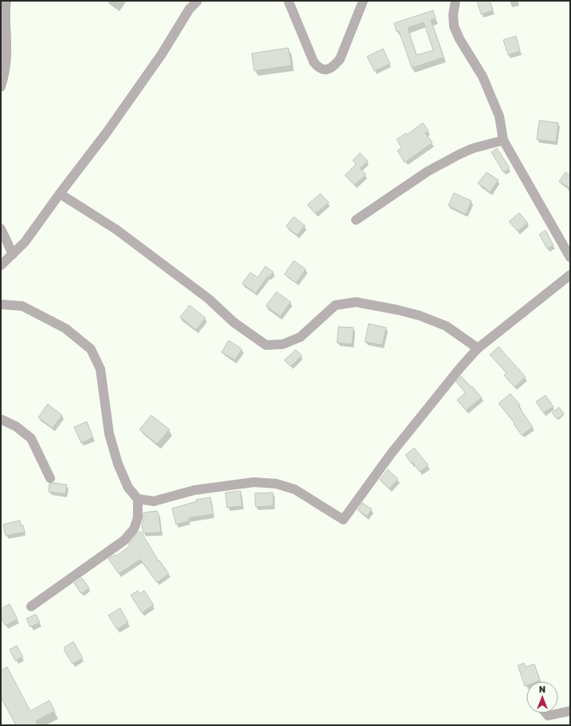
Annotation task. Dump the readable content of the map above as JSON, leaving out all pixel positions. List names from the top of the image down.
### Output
{
  "north": "top"
}
